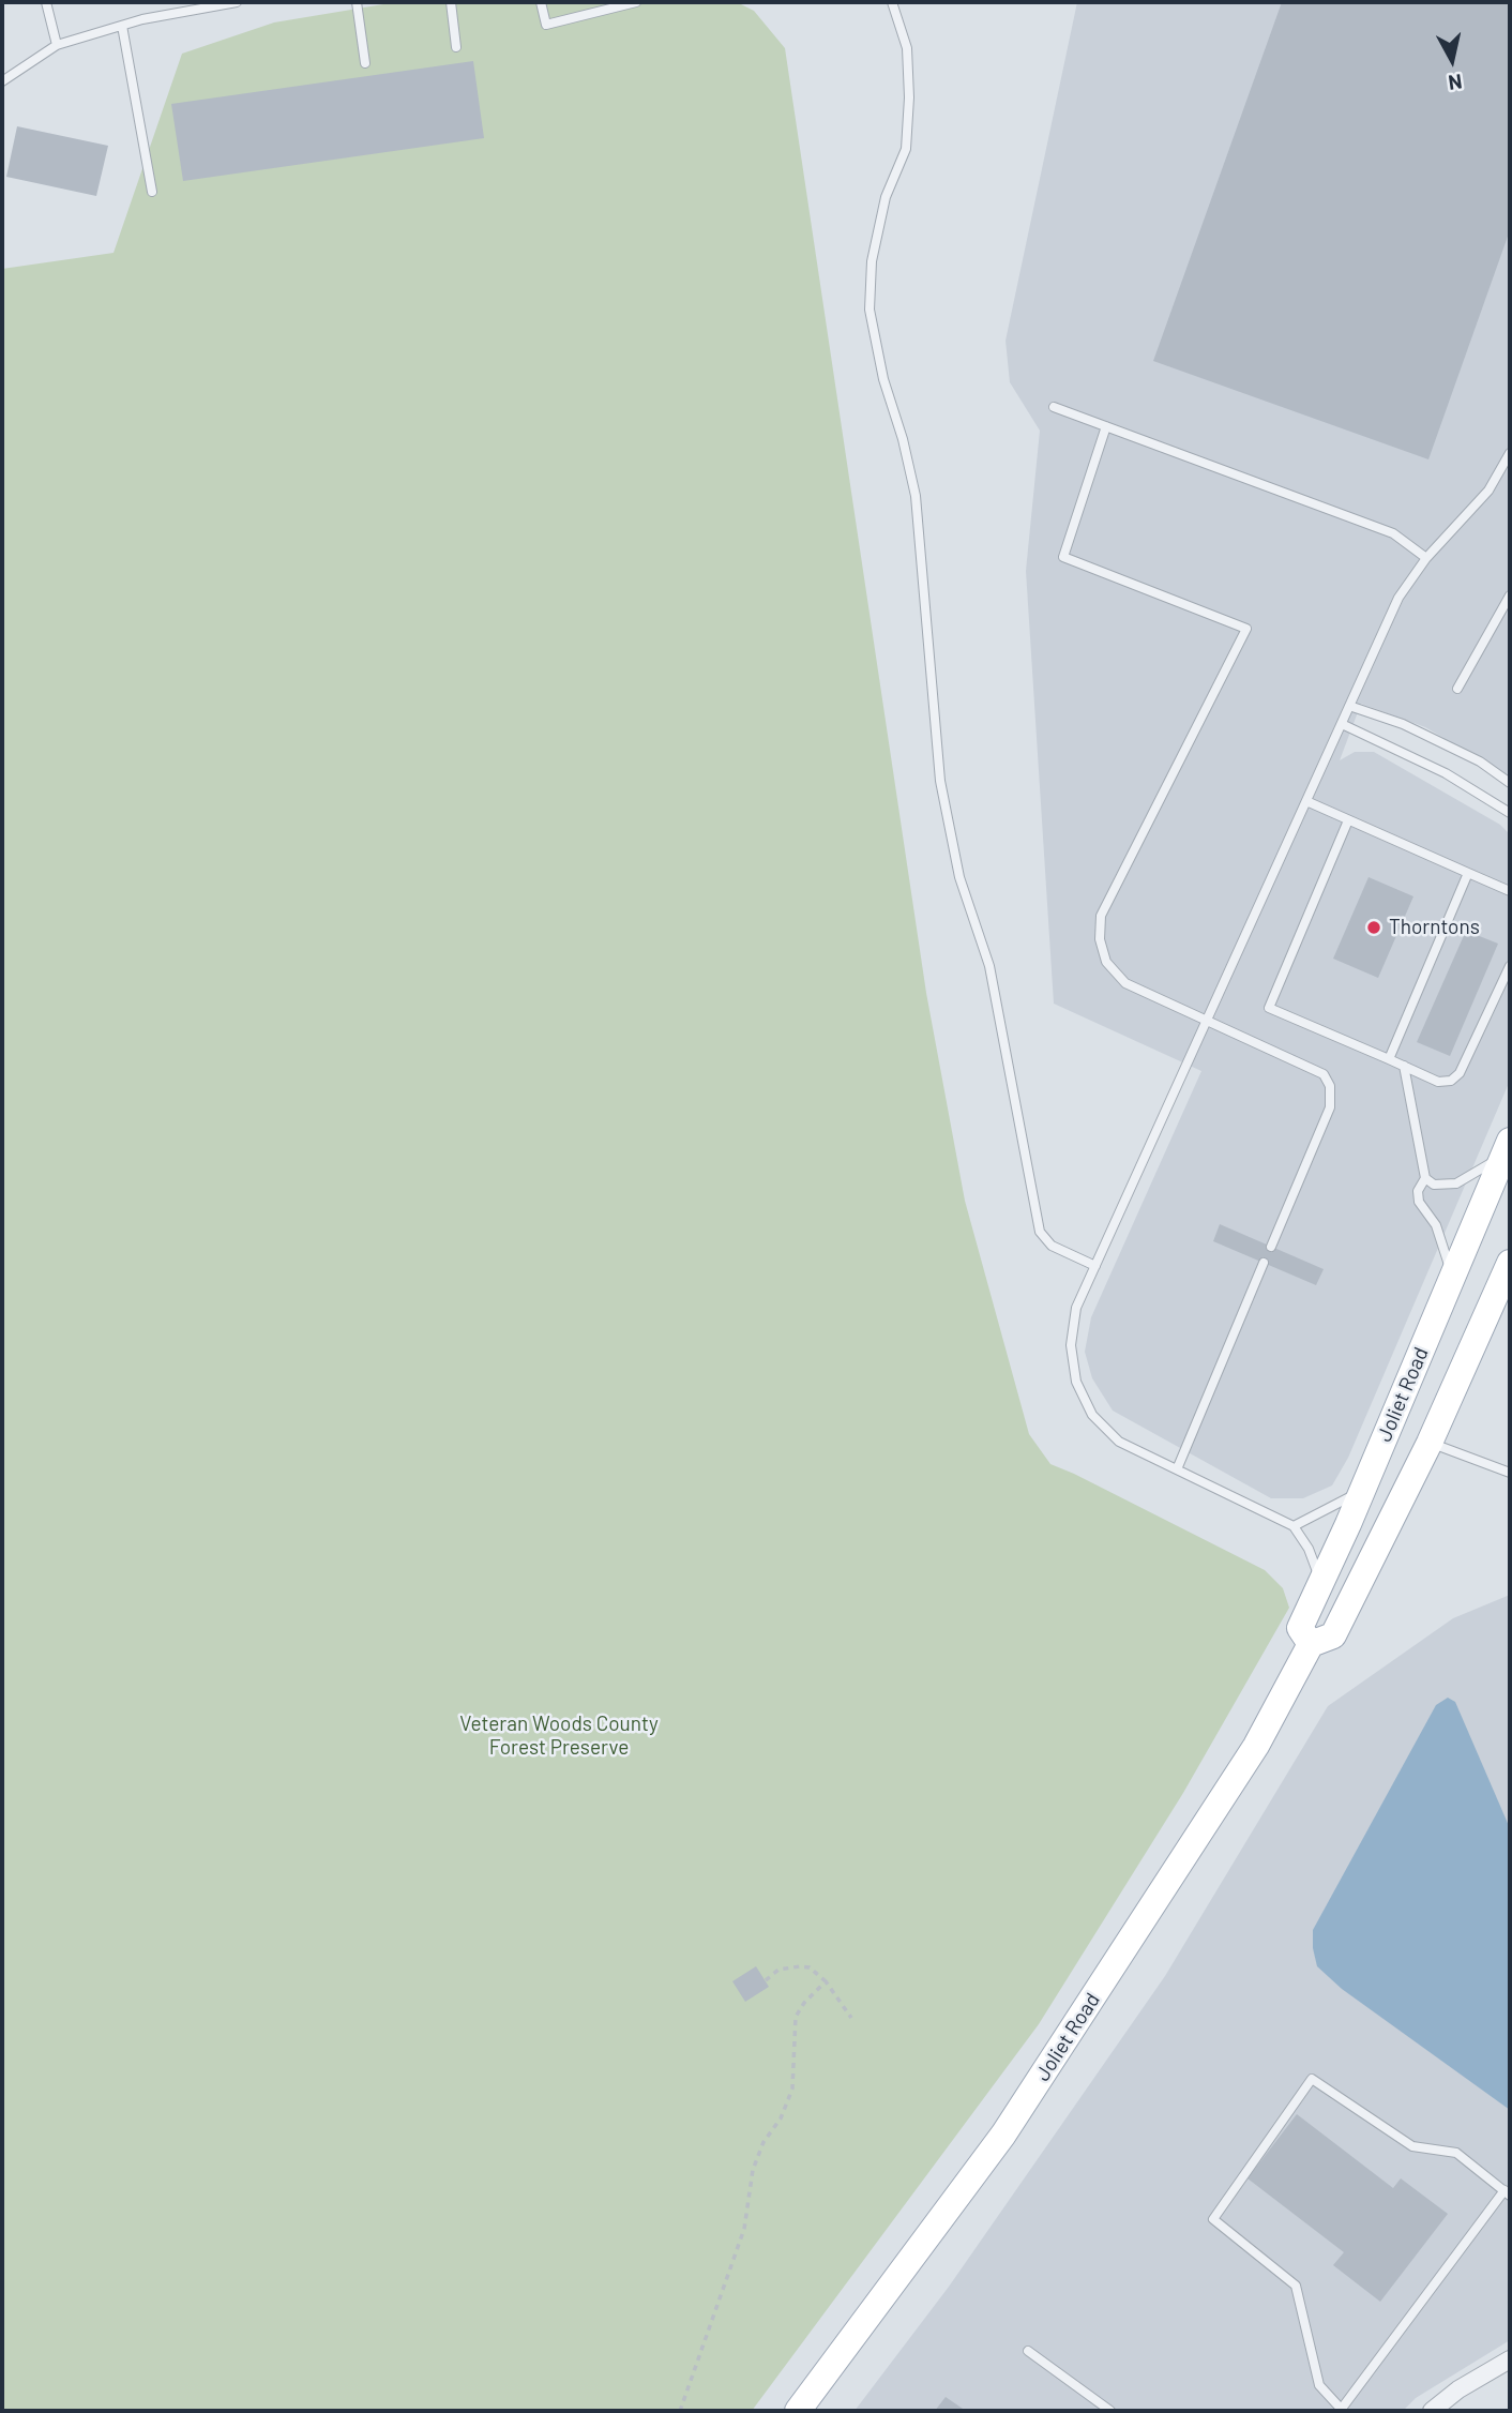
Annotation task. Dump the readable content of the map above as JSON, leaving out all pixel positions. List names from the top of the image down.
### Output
{
  "streets": {
    "main road": ["Joliet Road"]
  },
  "parks": ["Veteran Woods County Forest Preserve"],
  "places": ["Thorntons"],
  "north": "bottom"
}
